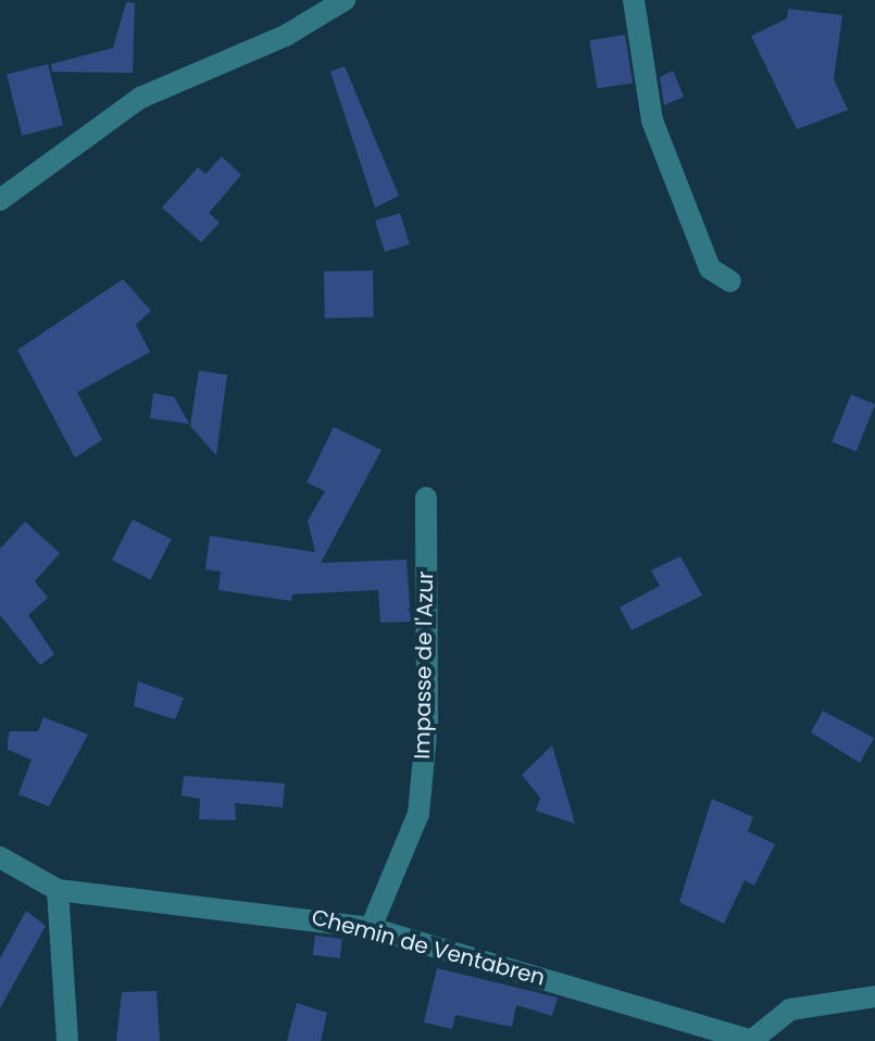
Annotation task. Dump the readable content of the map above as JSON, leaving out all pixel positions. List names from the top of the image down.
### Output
{
  "streets": {
    "street": ["Impasse de l'Azur", "Chemin de Ventabren"]
  },
  "crossings": [
    ["Impasse de l'Azur", "Chemin de Ventabren"]
  ]
}
